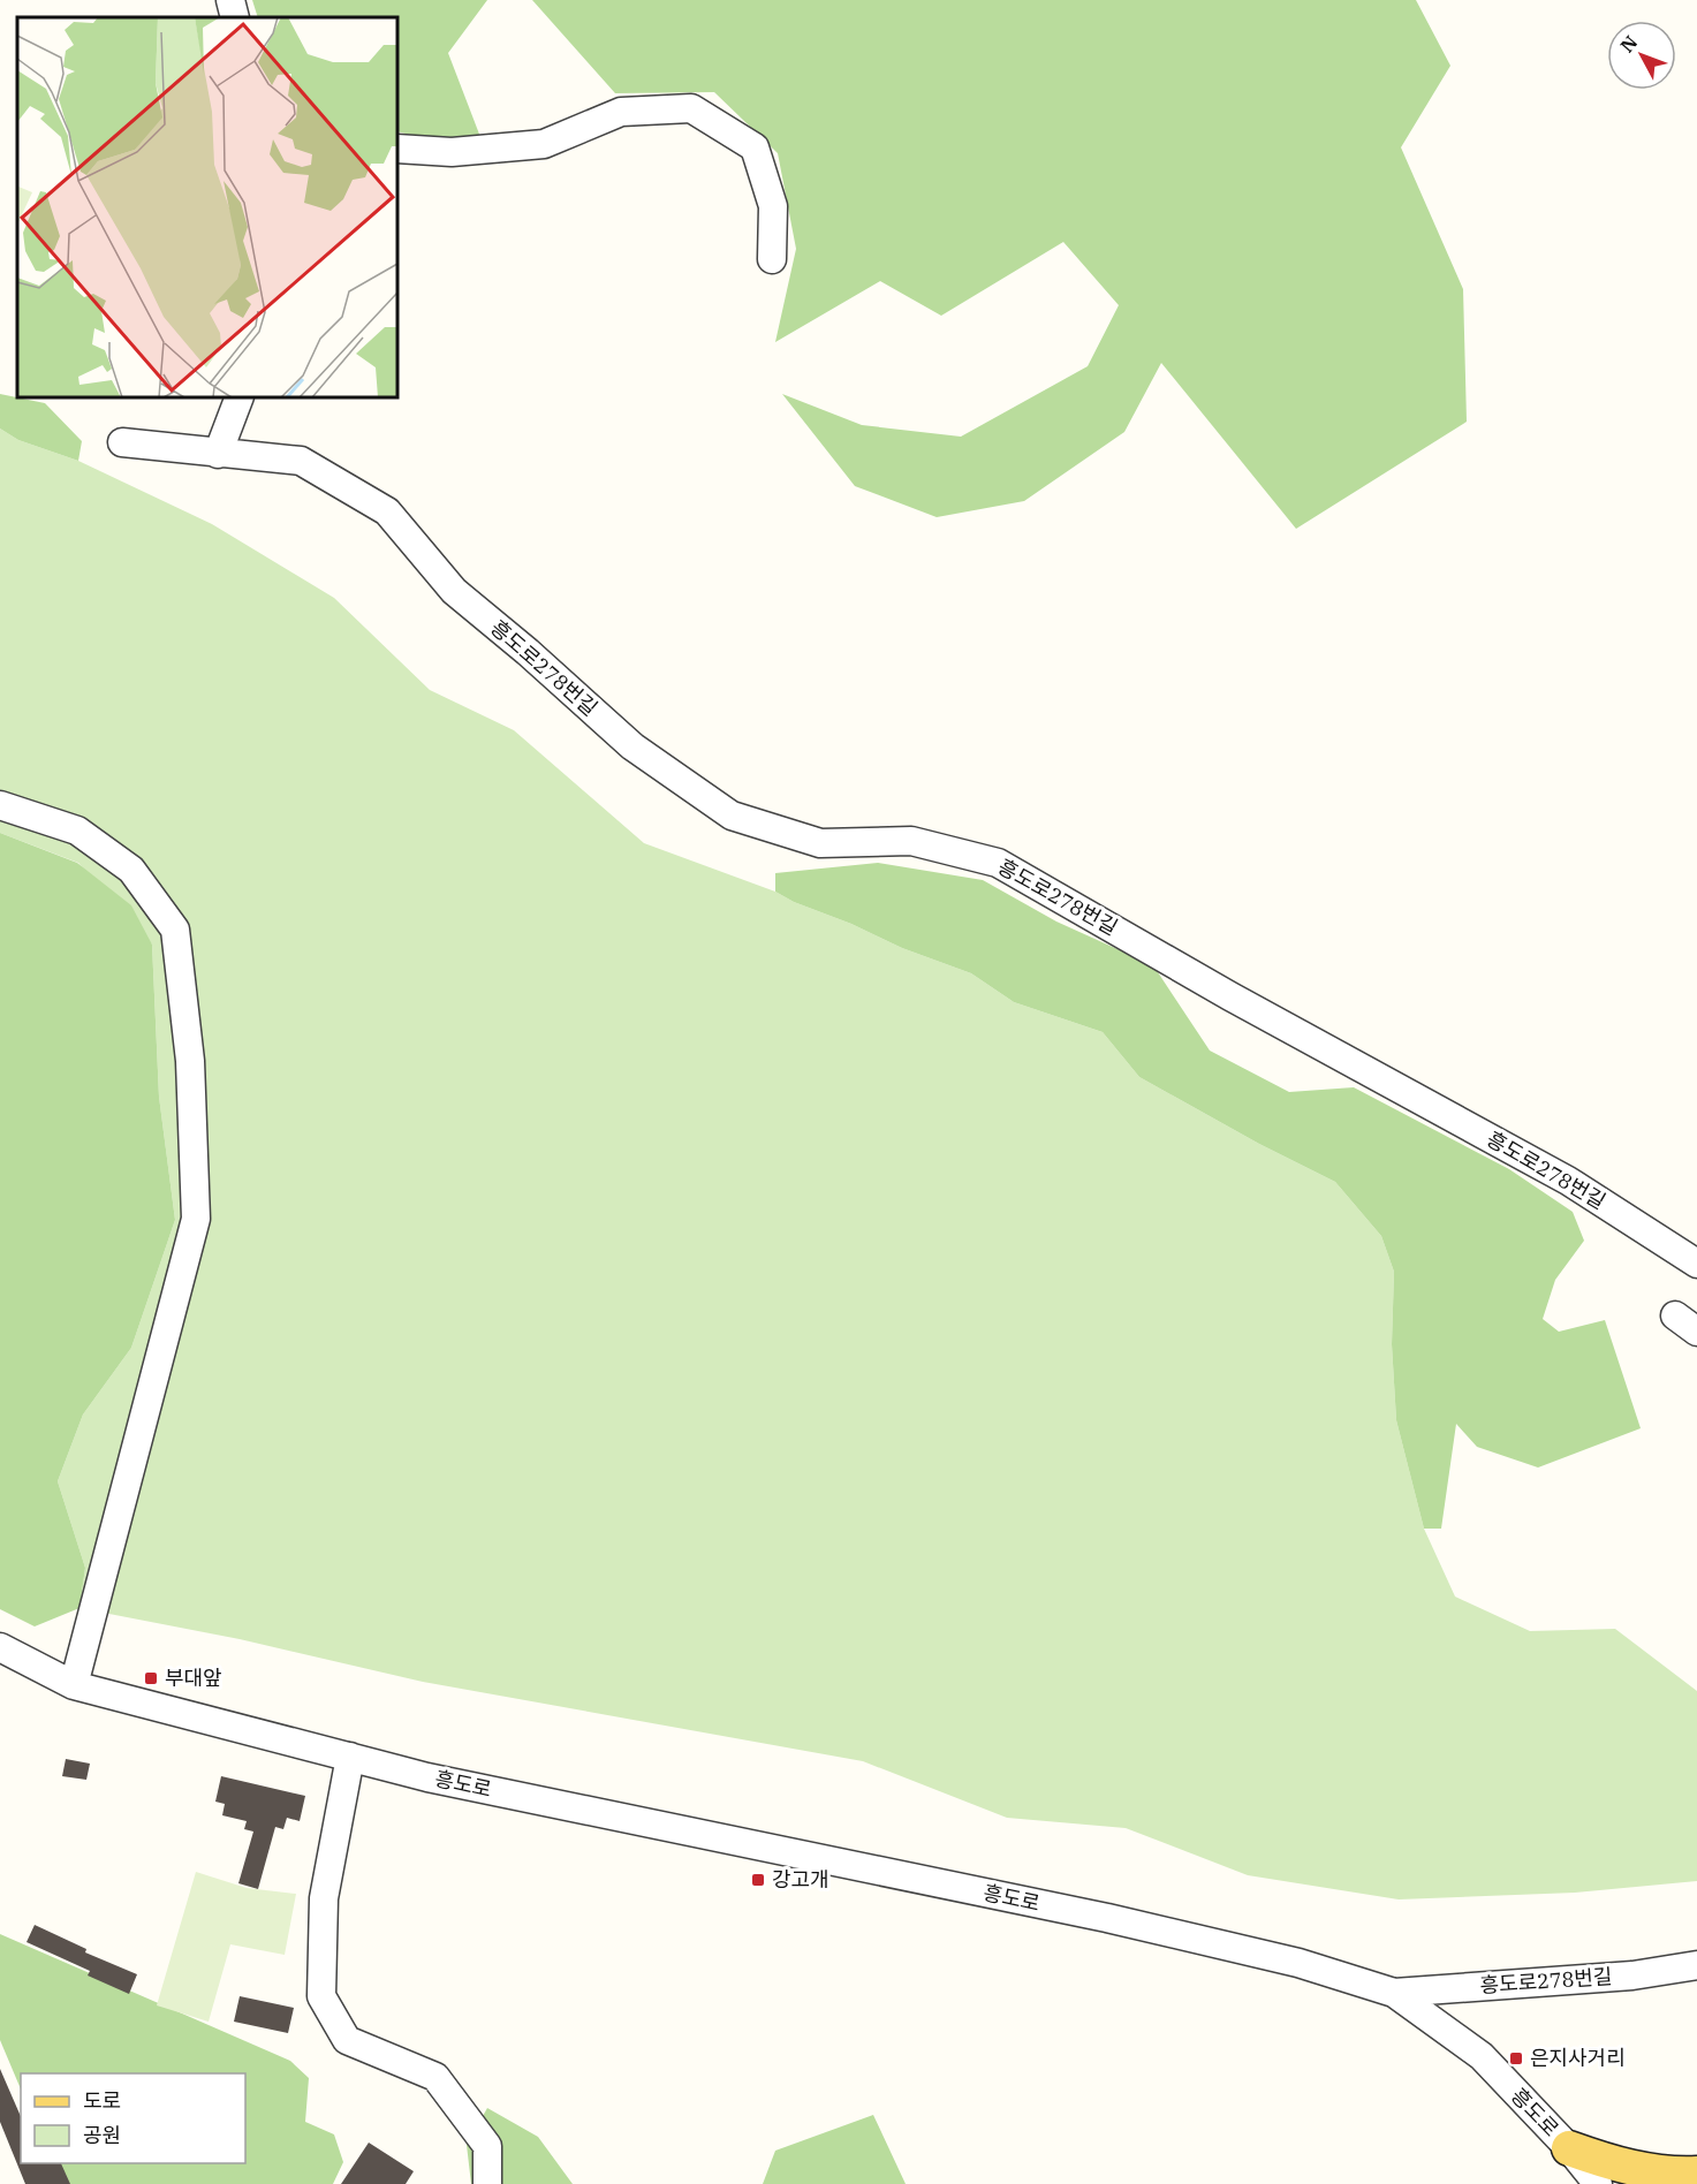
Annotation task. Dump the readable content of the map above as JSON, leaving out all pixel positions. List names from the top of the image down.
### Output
{
  "streets": {
    "street": ["흥도로278번길", "흥도로"]
  },
  "crossings": [
    ["흥도로278번길", "흥도로"]
  ],
  "places": {
    "transit": ["부대앞", "강고개", "은지사거리"]
  },
  "legend": ["도로", "공원"],
  "north": "top left"
}
